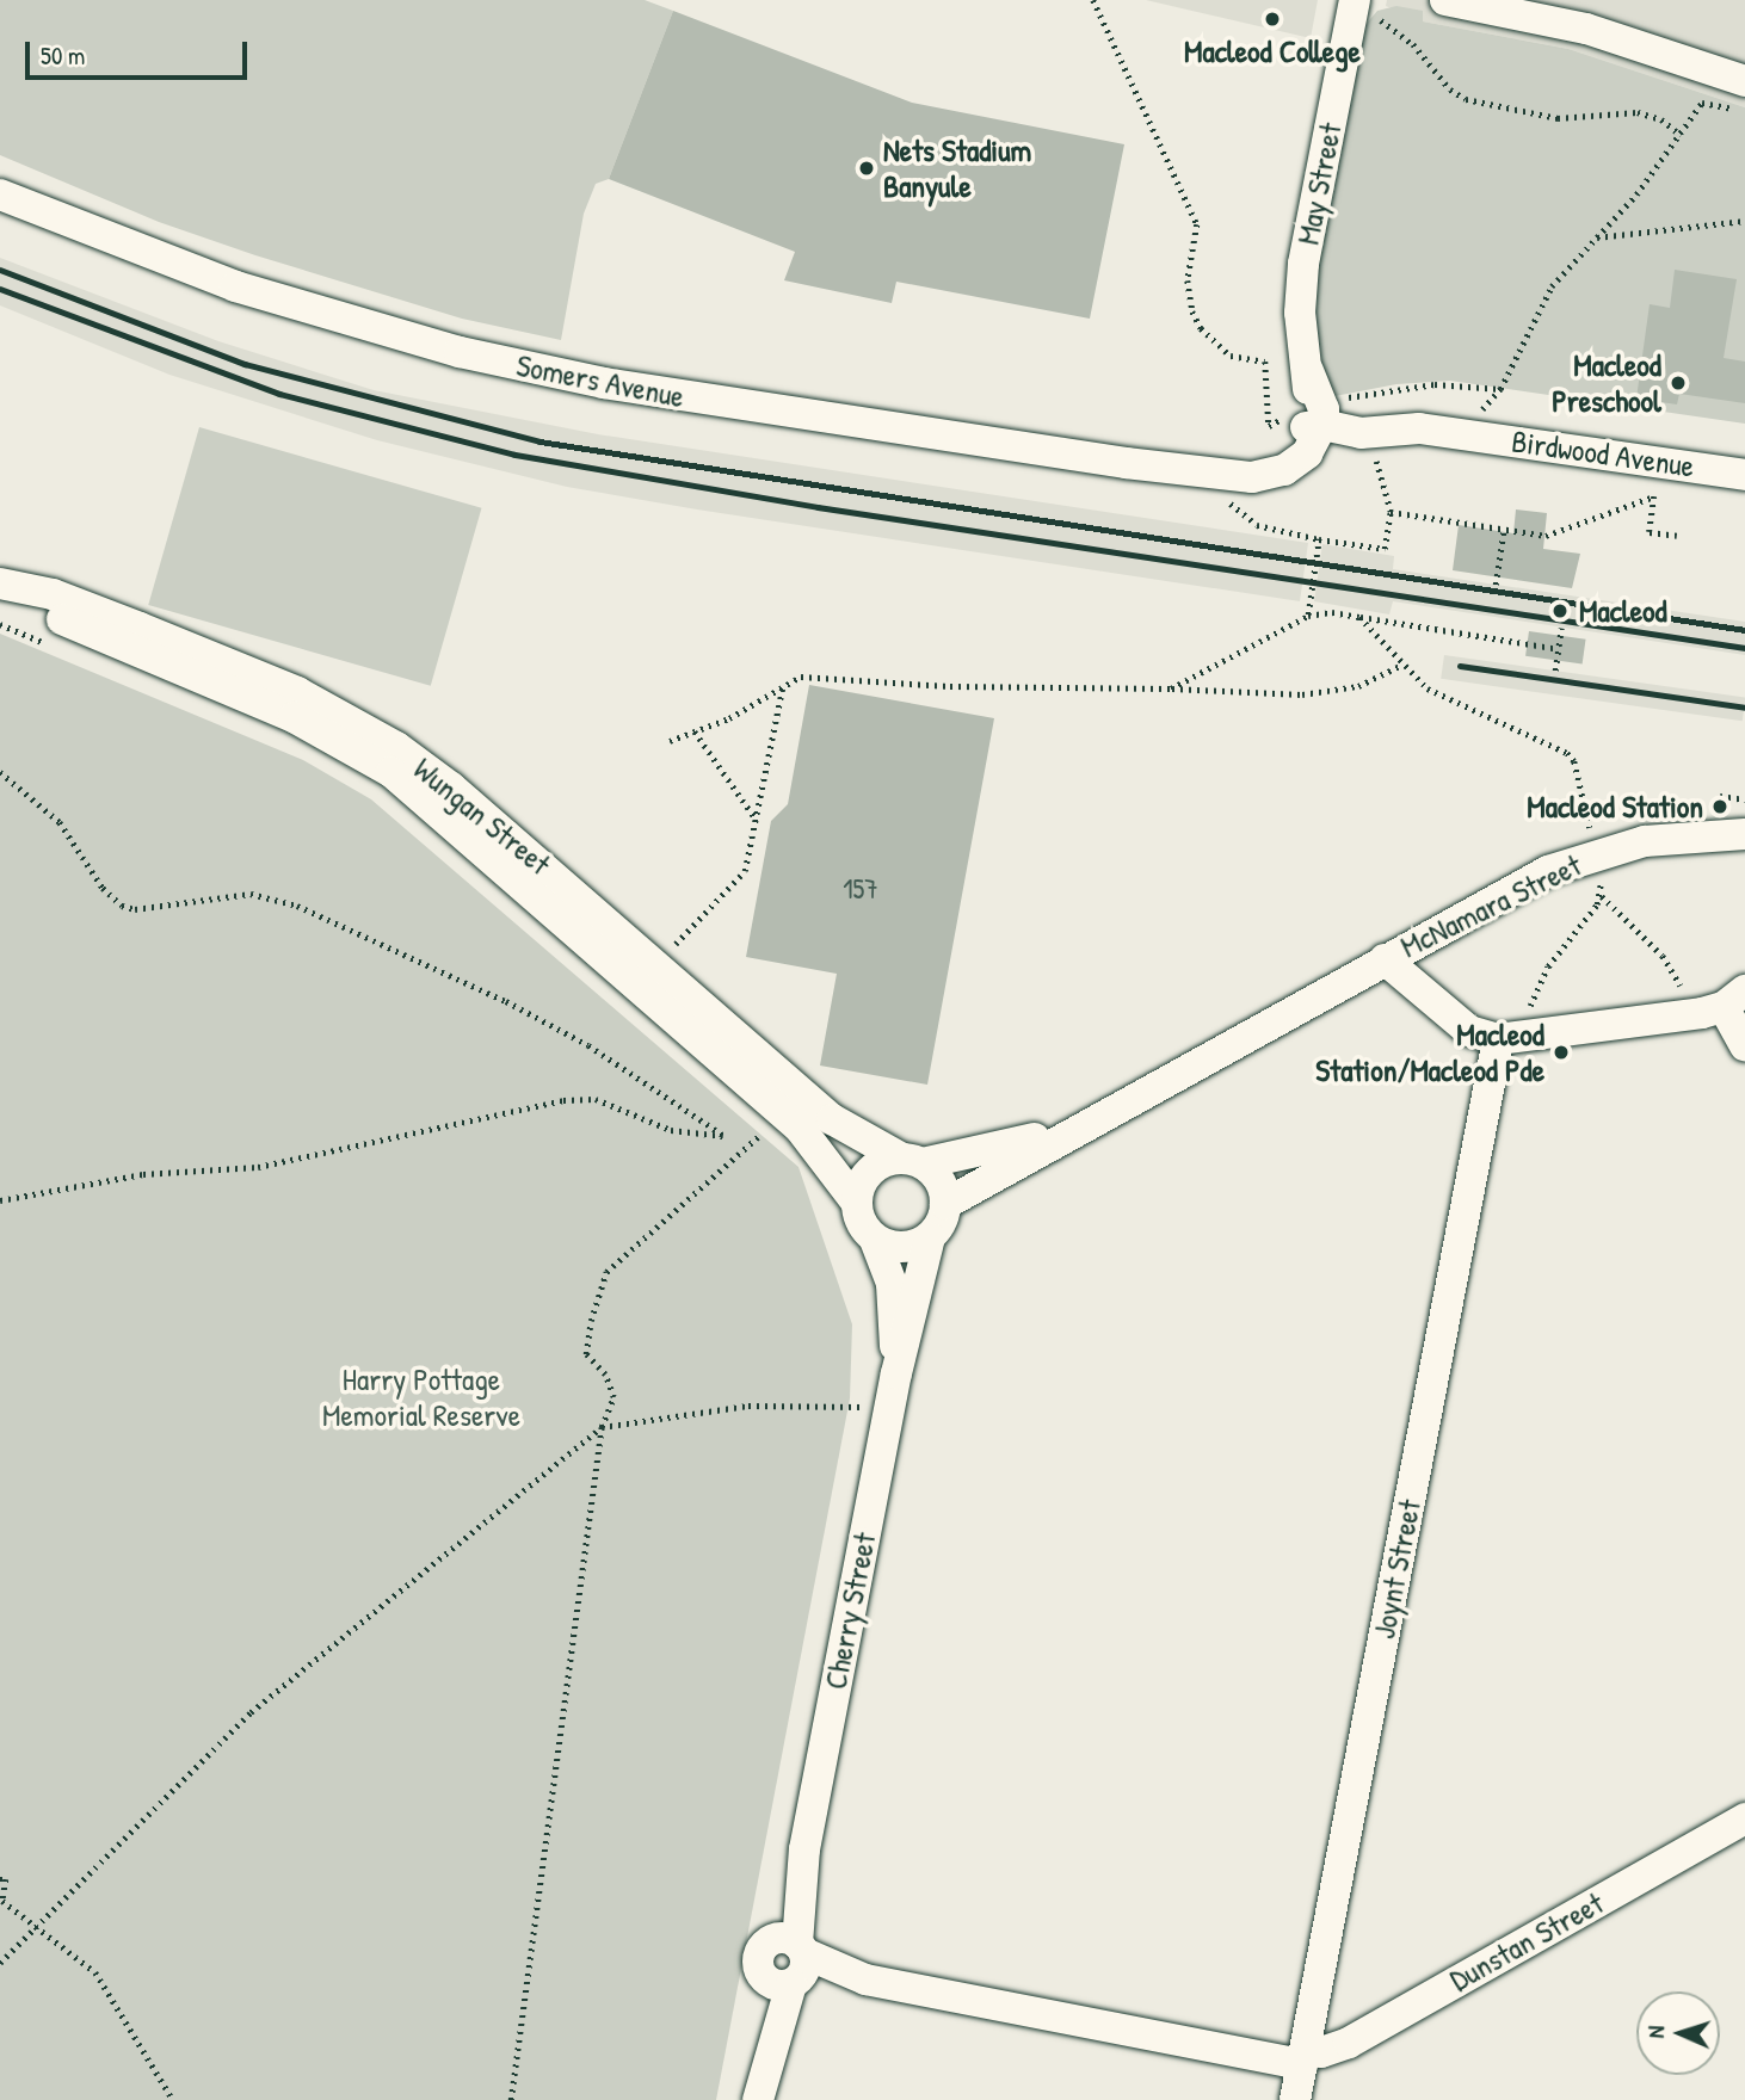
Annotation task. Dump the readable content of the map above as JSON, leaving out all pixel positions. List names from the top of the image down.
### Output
{
  "streets": {
    "street": [
      "May Street",
      "Somers Avenue",
      "Birdwood Avenue",
      "Wungan Street",
      "McNamara Street",
      "Joynt Street",
      "Cherry Street",
      "Dunstan Street"
    ]
  },
  "crossings": [
    ["May Street", "Birdwood Avenue"],
    ["Wungan Street", "McNamara Street"],
    ["Wungan Street", "Cherry Street"],
    ["McNamara Street", "Joynt Street"],
    ["McNamara Street", "Cherry Street"],
    ["Joynt Street", "Dunstan Street"],
    ["Cherry Street", "Dunstan Street"]
  ],
  "parks": ["Harry Pottage Memorial Reserve"],
  "places": [
    "Macleod College",
    "Nets Stadium Banyule",
    "Macleod Preschool",
    "Macleod",
    "Macleod Station",
    "Macleod Station/Macleod Pde"
  ],
  "house_numbers": ["157"],
  "scale_bar": "50 m",
  "north": "left"
}
